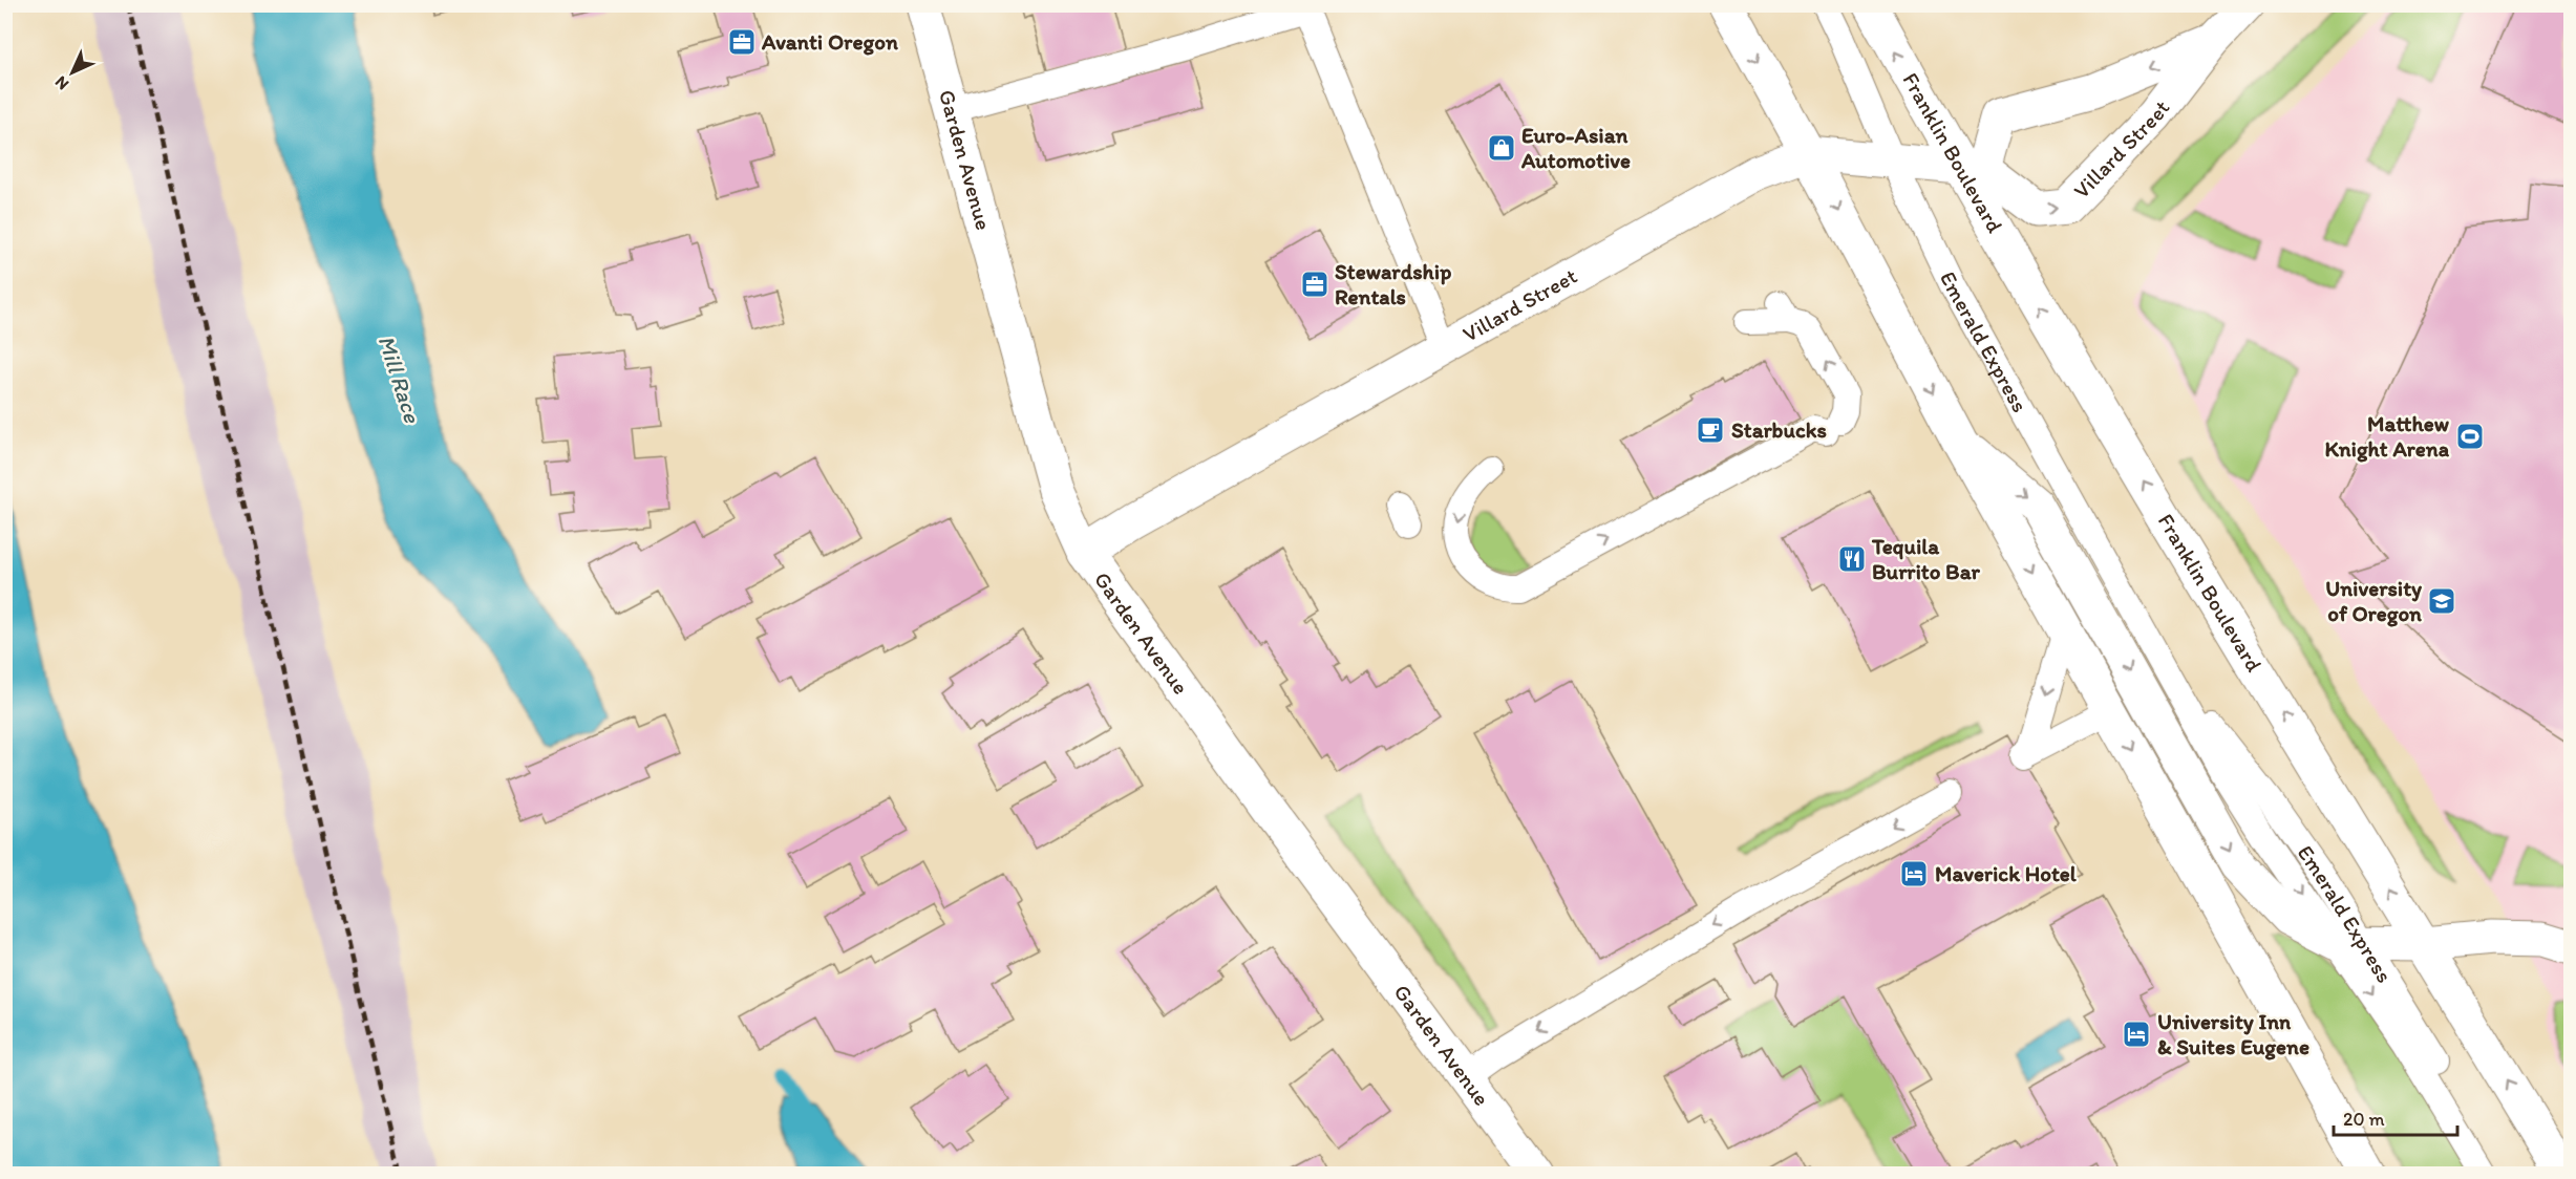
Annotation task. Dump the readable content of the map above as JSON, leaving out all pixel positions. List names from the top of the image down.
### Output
{
  "streets": {
    "main road": ["Villard Street", "Franklin Boulevard", "Garden Avenue"],
    "lane": ["Emerald Express"]
  },
  "crossings": [
    ["Villard Street", "Franklin Boulevard"],
    ["Villard Street", "Garden Avenue"],
    ["Villard Street", "Emerald Express"]
  ],
  "water": ["Mill Race"],
  "places": {
    "office": ["Avanti Oregon", "Stewardship Rentals"],
    "shop": ["Euro-Asian Automotive"],
    "cafe": ["Starbucks"],
    "sports": ["Matthew Knight Arena"],
    "restaurant": ["Tequila Burrito Bar"],
    "school or university": ["University of Oregon"],
    "hotel": ["Maverick Hotel", "University Inn & Suites Eugene"]
  },
  "scale_bar": "20 m",
  "north": "bottom left"
}
